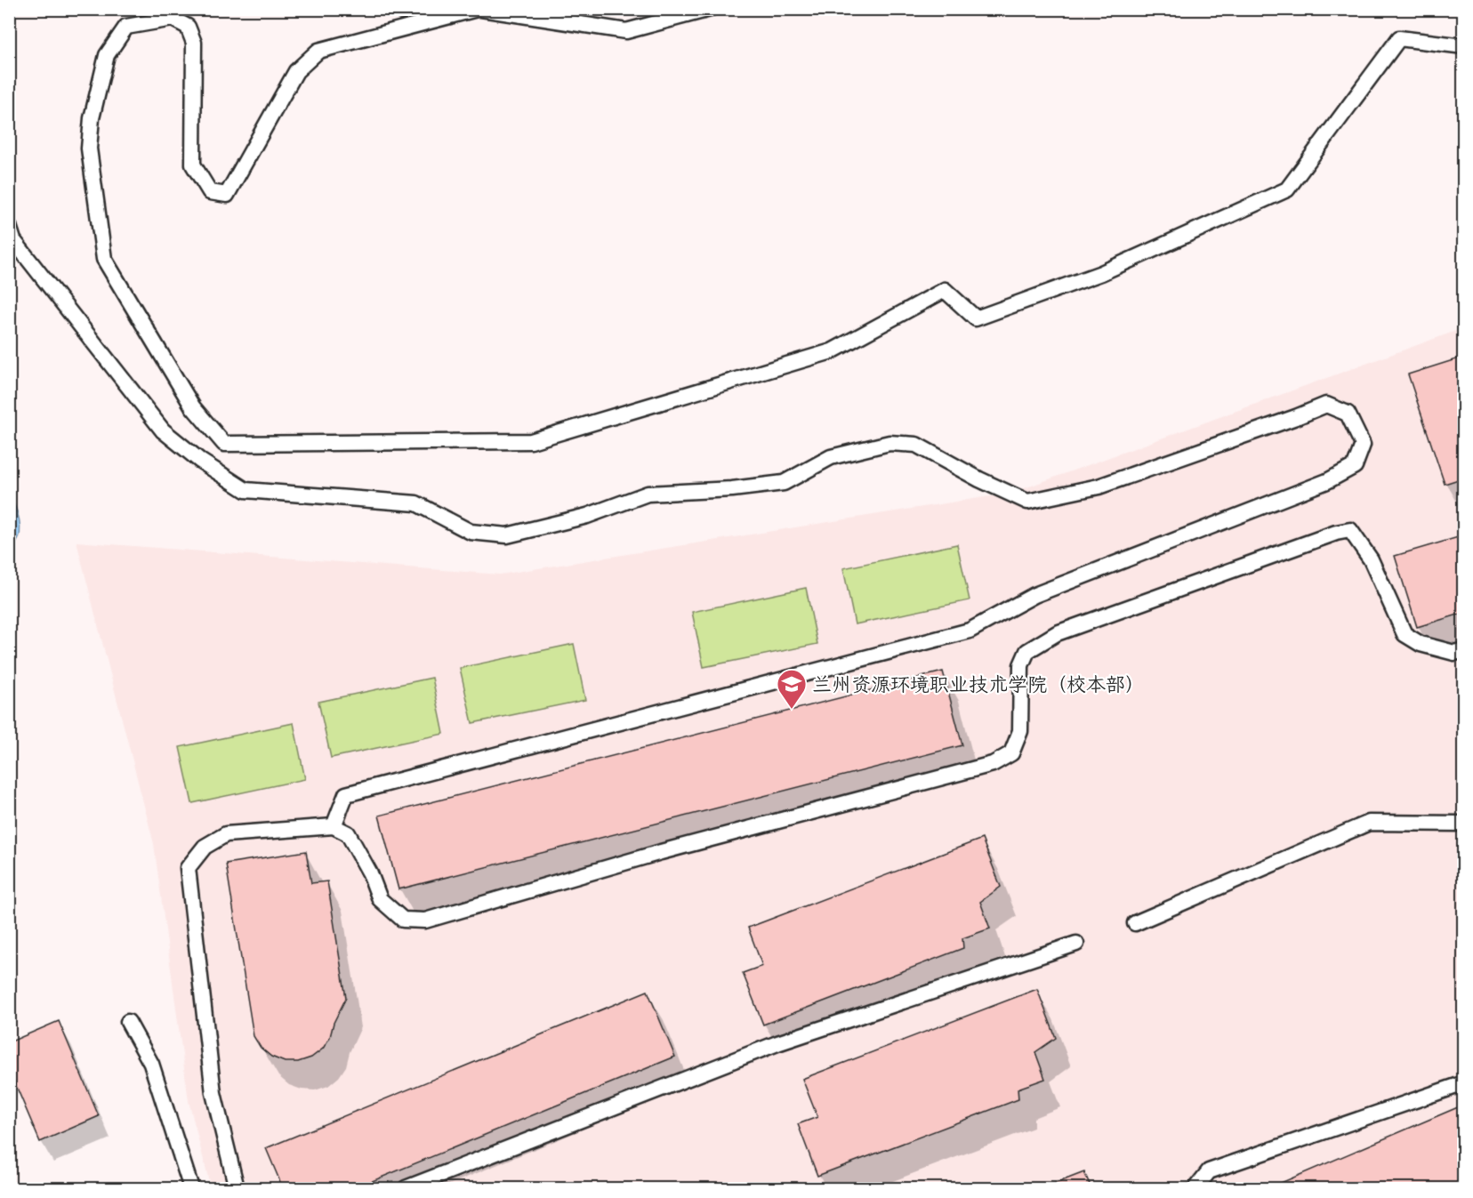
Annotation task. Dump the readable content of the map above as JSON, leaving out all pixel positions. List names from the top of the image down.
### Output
{
  "places": {
    "school or university": ["兰州资源环境职业技术学院（校本部）"]
  }
}
